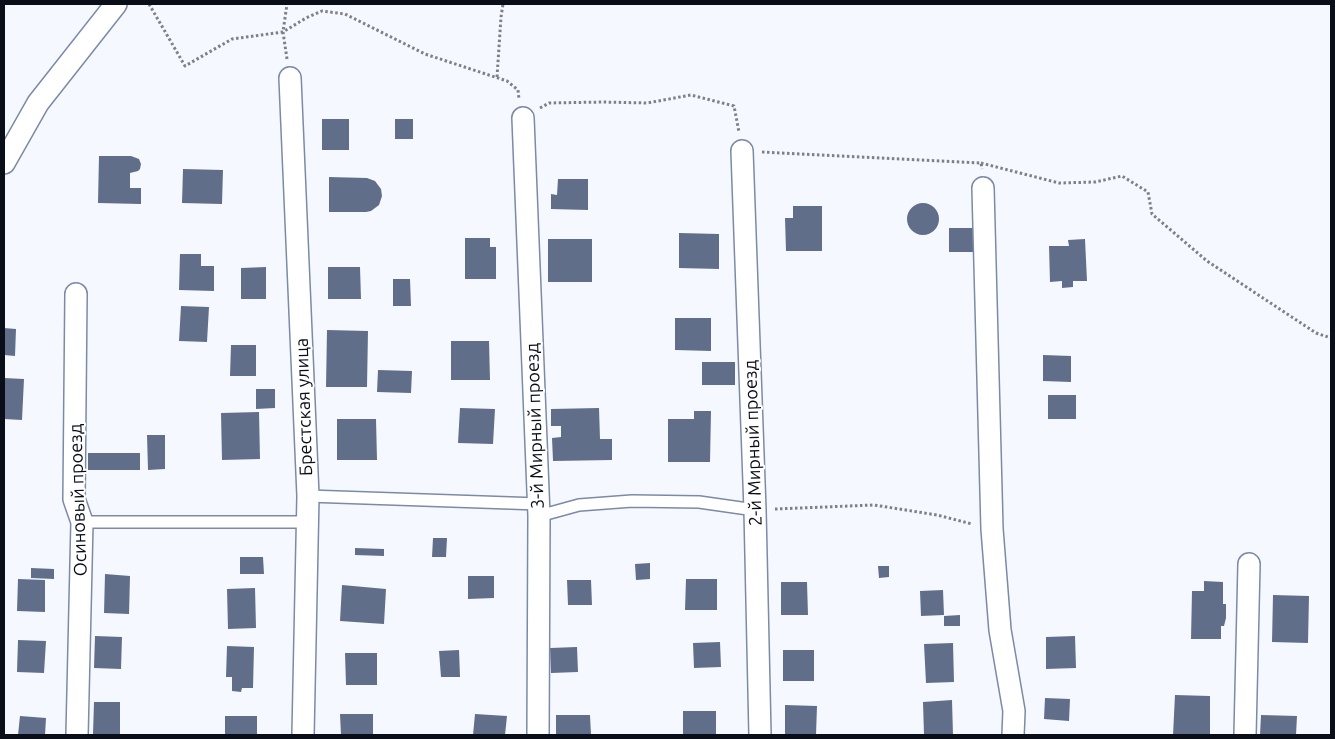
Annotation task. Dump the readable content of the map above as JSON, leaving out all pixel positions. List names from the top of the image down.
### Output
{
  "streets": {
    "street": [
      "Брестская улица",
      "3-й Мирный проезд",
      "2-й Мирный проезд",
      "Осиновый проезд"
    ]
  }
}
